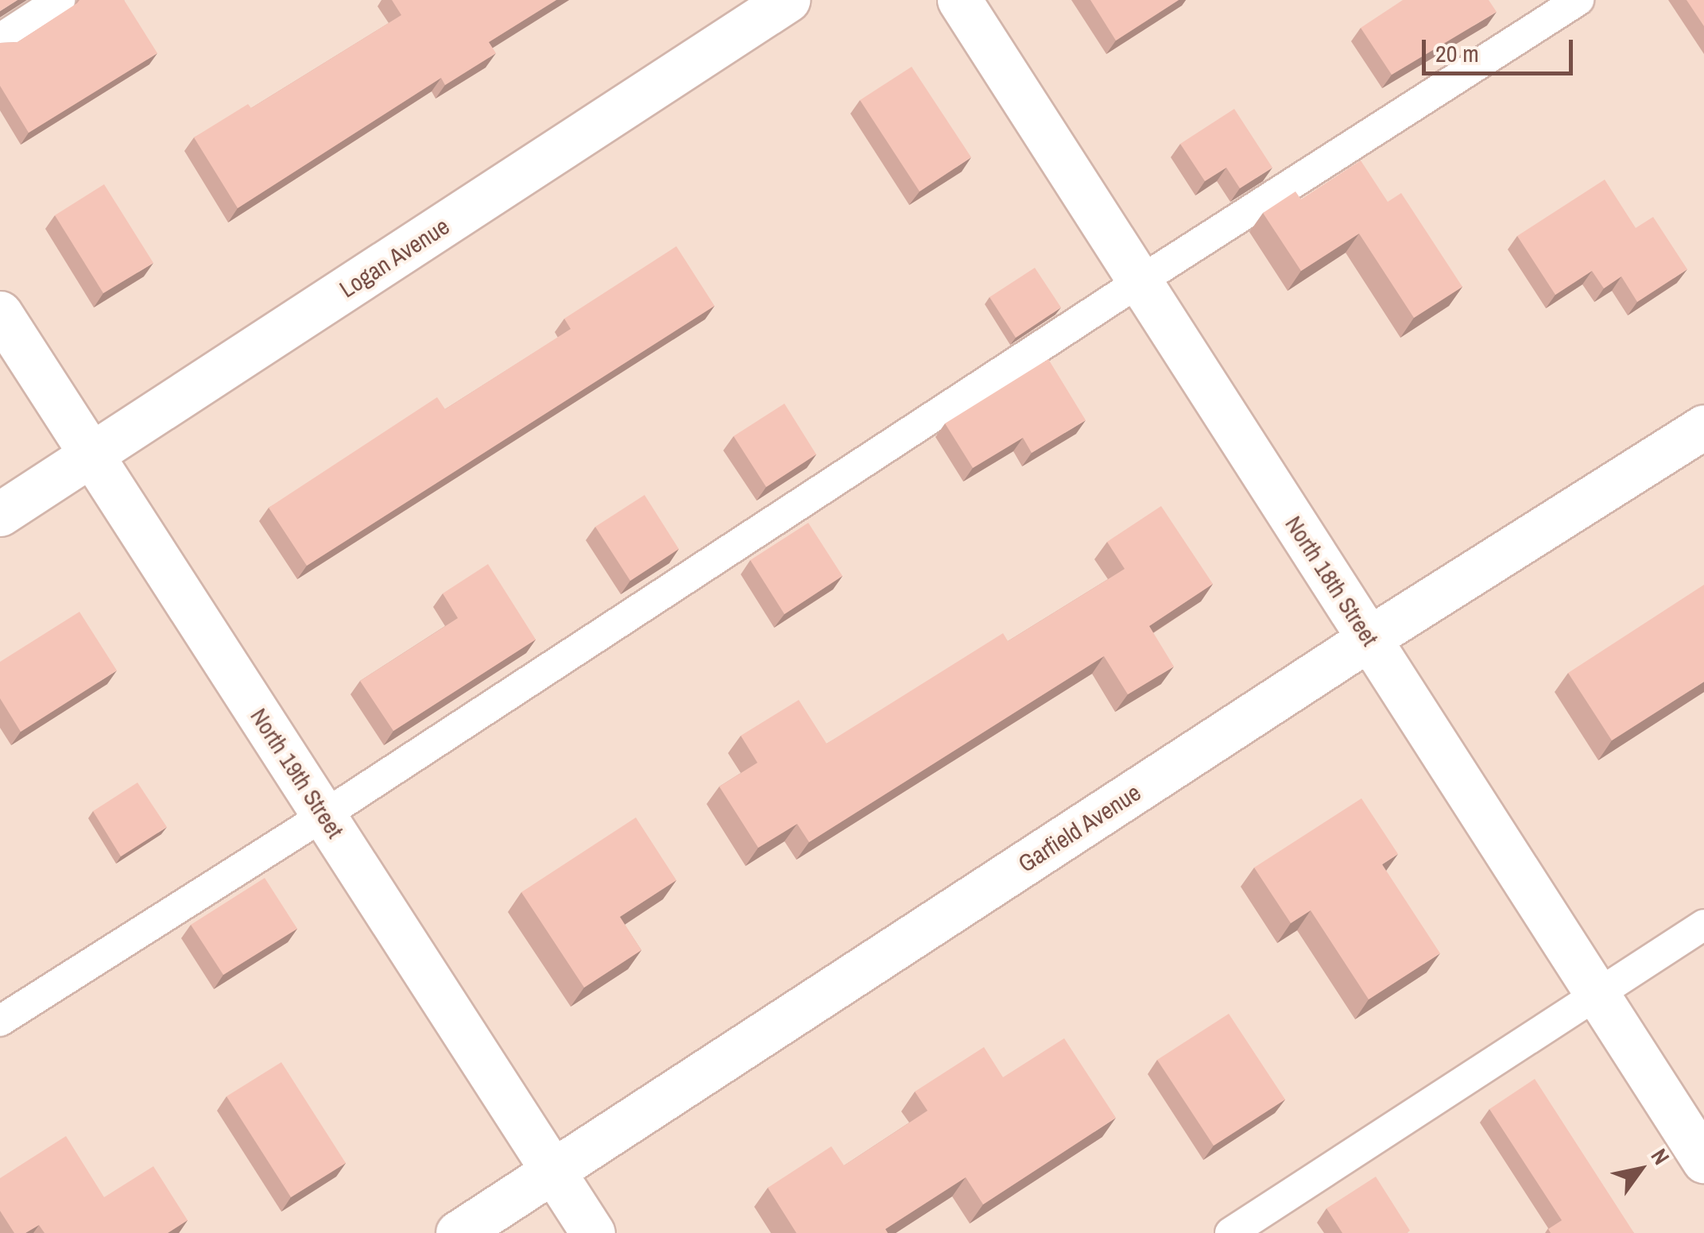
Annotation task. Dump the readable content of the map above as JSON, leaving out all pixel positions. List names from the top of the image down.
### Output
{
  "streets": {
    "street": [
      "Logan Avenue",
      "North 18th Street",
      "North 19th Street",
      "Garfield Avenue"
    ]
  },
  "crossings": [
    ["Logan Avenue", "North 19th Street"],
    ["North 18th Street", "Garfield Avenue"],
    ["North 19th Street", "Garfield Avenue"]
  ],
  "scale_bar": "20 m",
  "north": "top right"
}
